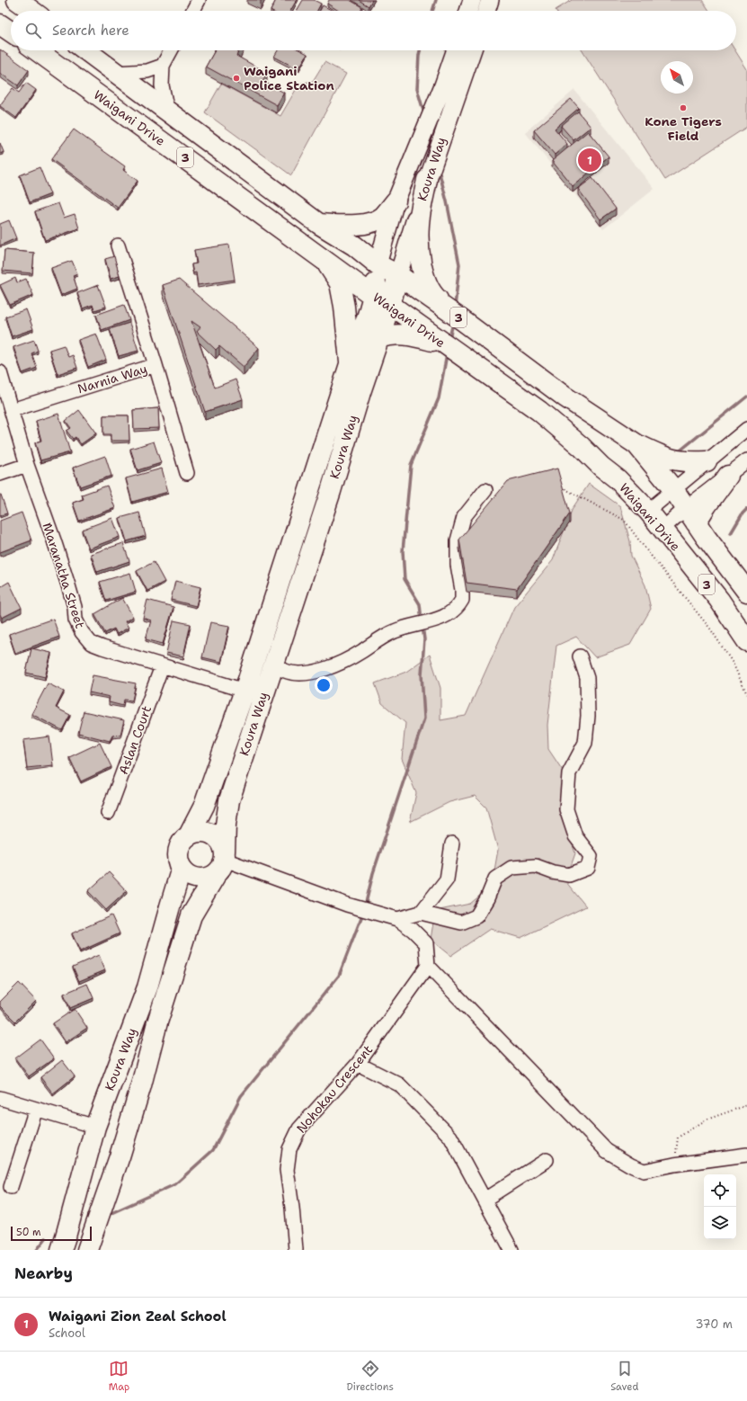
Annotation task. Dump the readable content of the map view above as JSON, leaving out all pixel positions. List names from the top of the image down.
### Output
{
  "streets": {
    "highway": ["Waigani Drive", "3", "Koura Way"],
    "street": [
      "Narnia Way",
      "Maranatha Street",
      "Aslan Court",
      "Nohokau Crescent"
    ]
  },
  "crossings": [
    ["Waigani Drive", "Koura Way"],
    ["3", "Koura Way"],
    ["Koura Way", "Maranatha Street"],
    ["Narnia Way", "Maranatha Street"],
    ["Maranatha Street", "Aslan Court"]
  ],
  "places": ["Waigani Police Station", "Kone Tigers Field"],
  "scale_bar": "50 m",
  "north": "top left",
  "page": {
    "search": "Search here",
    "pins": "1",
    "scale": "50 m",
    "heading": "Nearby",
    "list": [
      {
        "mark": "1",
        "name": "Waigani Zion Zeal School",
        "note": "School",
        "value": "370 m"
      }
    ],
    "nav": ["Map", "Directions", "Saved"]
  }
}
